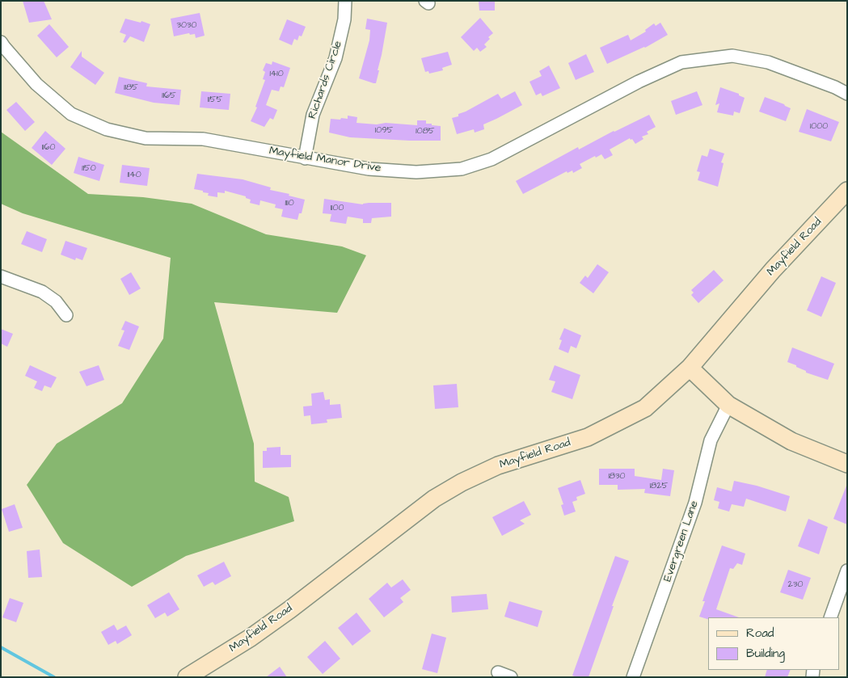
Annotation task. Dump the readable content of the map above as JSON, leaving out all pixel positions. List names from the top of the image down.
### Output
{
  "streets": {
    "street": [
      "Richards Circle",
      "Mayfield Manor Drive",
      "Mayfield Road",
      "Evergreen Lane"
    ]
  },
  "crossings": [
    ["Richards Circle", "Mayfield Manor Drive"]
  ],
  "house_numbers": [
    "3030",
    "1410",
    "1185",
    "1165",
    "1155",
    "1000",
    "1095",
    "1085",
    "1160",
    "1150",
    "1140",
    "1110",
    "1100",
    "1830",
    "1825",
    "230"
  ],
  "legend": ["Road", "Building"]
}
